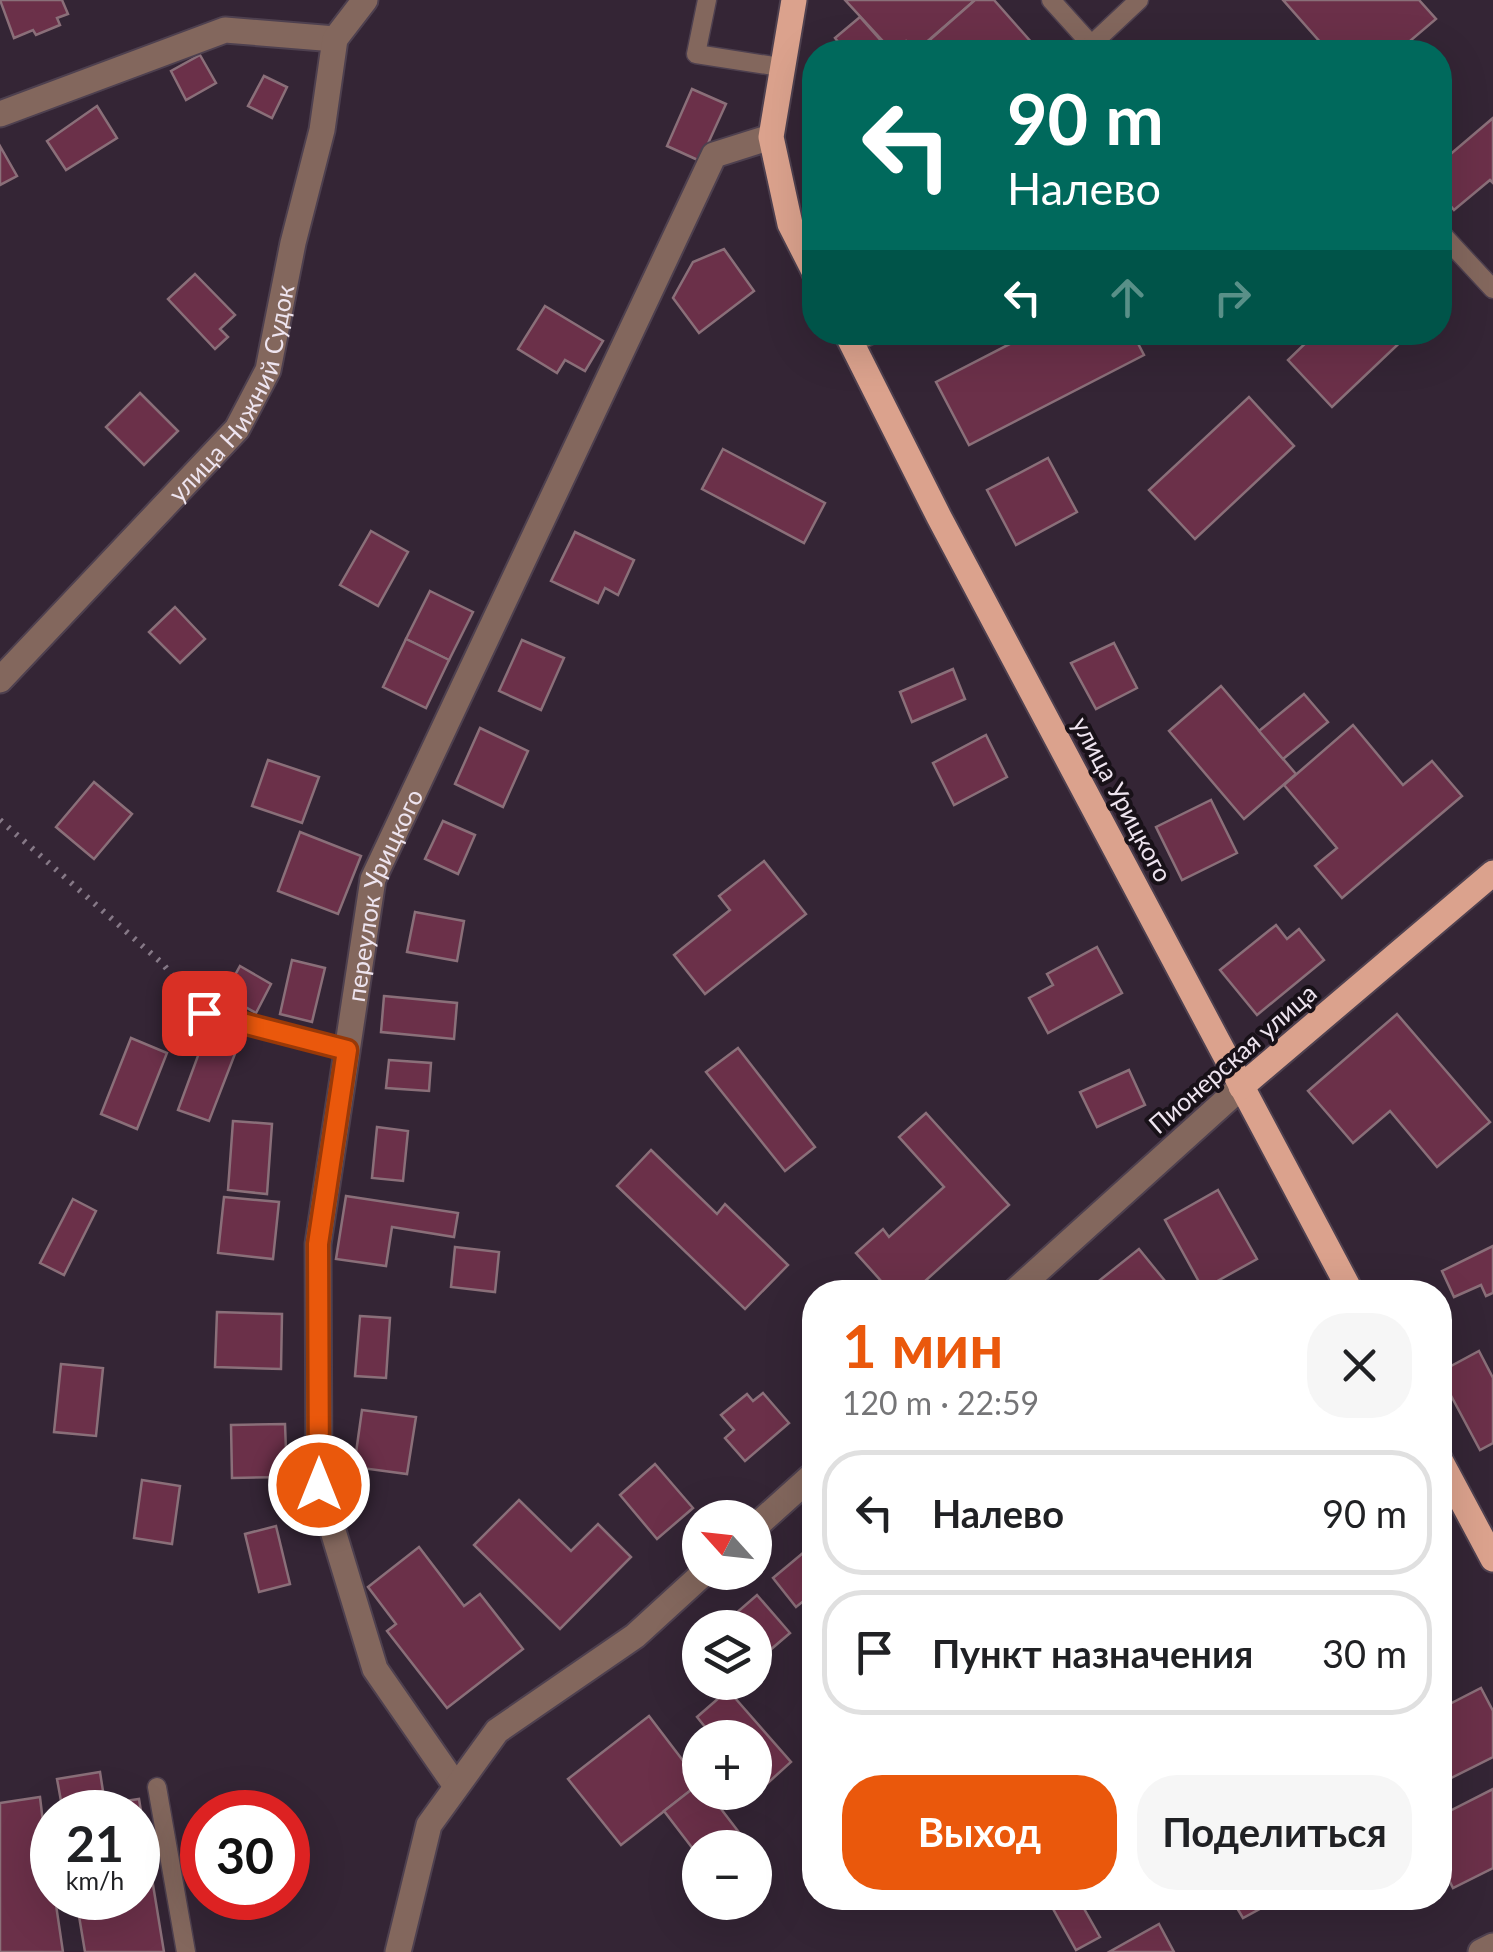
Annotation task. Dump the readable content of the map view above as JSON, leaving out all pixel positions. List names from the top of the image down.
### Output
{
  "streets": {
    "main road": ["улица Урицкого", "Пионерская улица"],
    "street": ["улица Нижний Судок", "переулок Урицкого"]
  },
  "crossings": [
    ["улица Урицкого", "Пионерская улица"]
  ],
  "north": "top left",
  "page": {
    "turn": ["90 m", "Налево"],
    "heading": ["1 мин", "120 m · 22:59"],
    "list": [
      {
        "name": "Налево",
        "value": "90 m"
      },
      {
        "name": "Пункт назначения",
        "value": "30 m"
      }
    ],
    "map_buttons": ["+", "−"],
    "buttons": ["Выход", "Поделиться"],
    "speed": "21 km/h",
    "limit": "30"
  }
}
